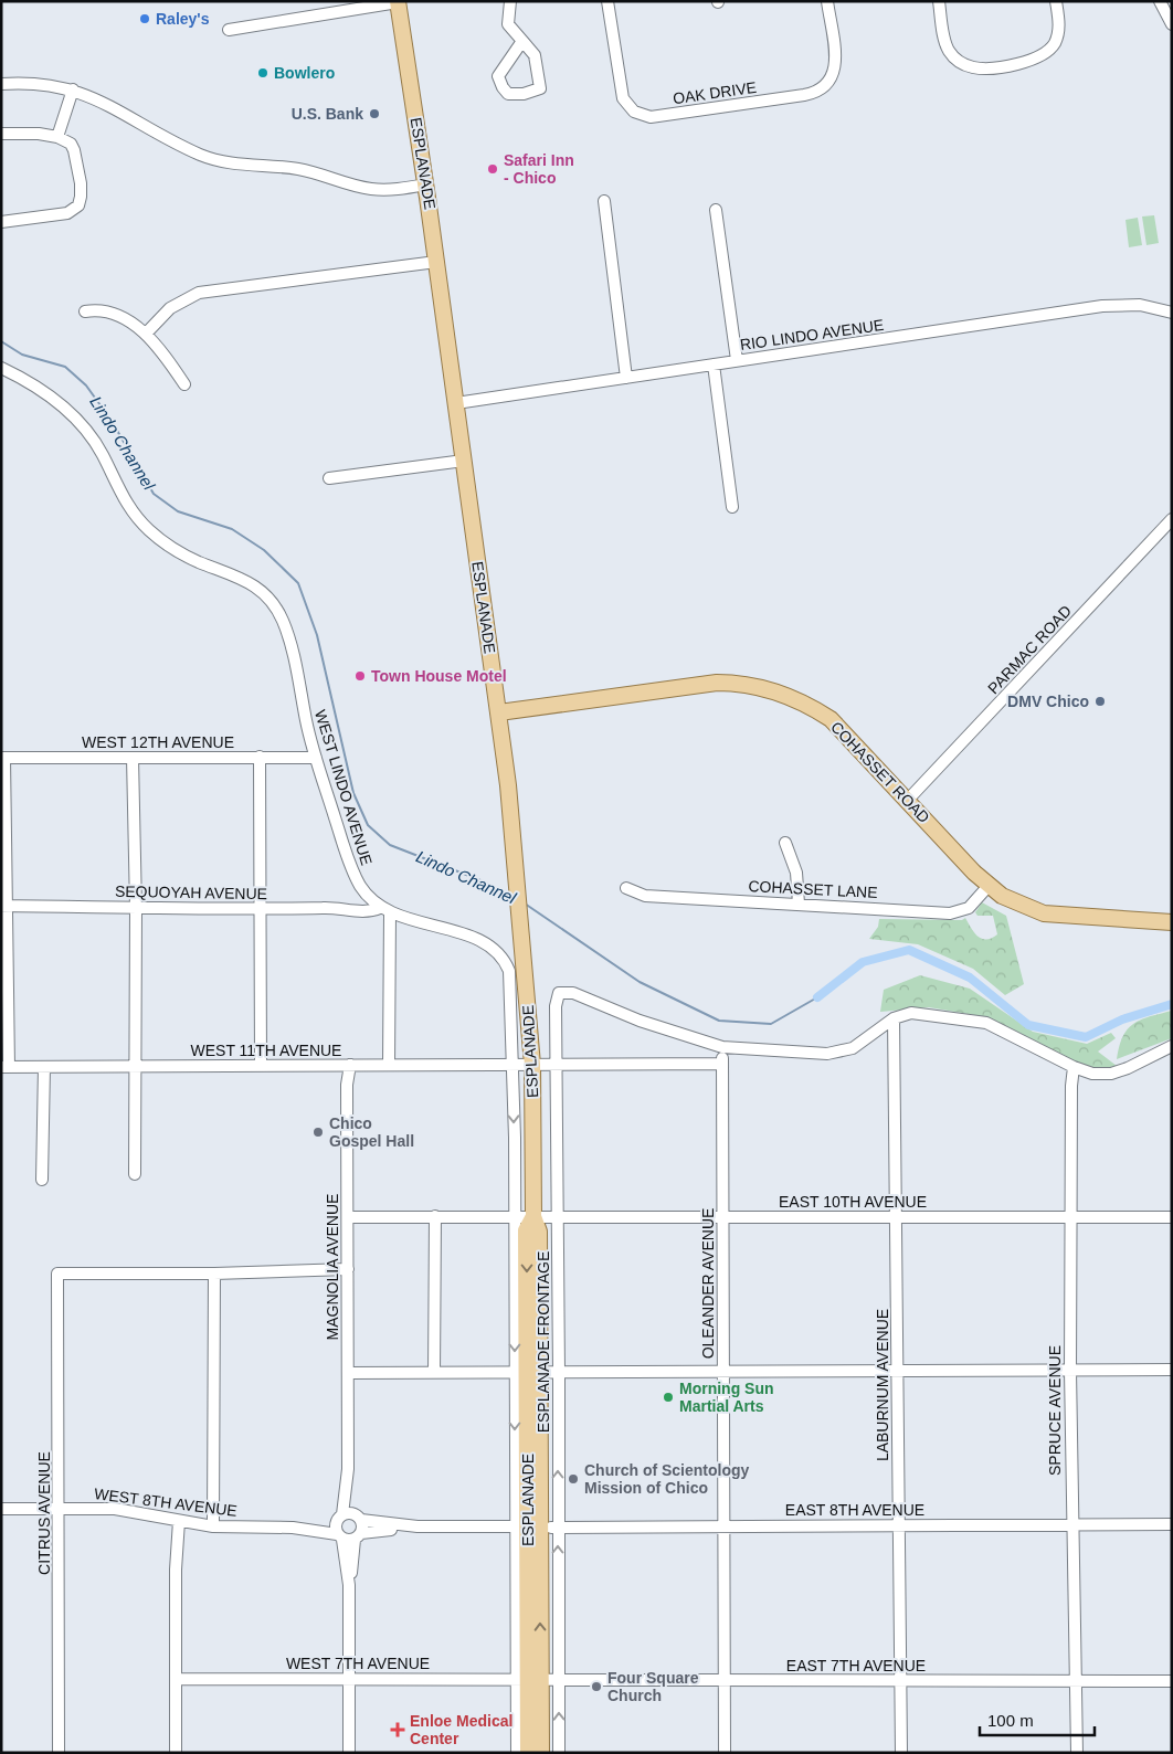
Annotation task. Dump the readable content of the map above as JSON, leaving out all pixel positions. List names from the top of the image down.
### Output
{
  "streets": {
    "main road": ["ESPLANADE", "COHASSET ROAD"],
    "street": [
      "OAK DRIVE",
      "RIO LINDO AVENUE",
      "PARMAC ROAD",
      "WEST 12TH AVENUE",
      "WEST LINDO AVENUE",
      "COHASSET LANE",
      "SEQUOYAH AVENUE",
      "WEST 11TH AVENUE",
      "EAST 10TH AVENUE",
      "MAGNOLIA AVENUE",
      "OLEANDER AVENUE",
      "ESPLANADE FRONTAGE",
      "LABURNUM AVENUE",
      "SPRUCE AVENUE",
      "WEST 8TH AVENUE",
      "EAST 8TH AVENUE",
      "CITRUS AVENUE",
      "WEST 7TH AVENUE",
      "EAST 7TH AVENUE"
    ]
  },
  "crossings": [
    ["ESPLANADE", "RIO LINDO AVENUE"],
    ["ESPLANADE", "COHASSET ROAD"],
    ["ESPLANADE", "WEST 11TH AVENUE"],
    ["ESPLANADE", "EAST 10TH AVENUE"],
    ["ESPLANADE", "ESPLANADE FRONTAGE"],
    ["ESPLANADE", "EAST 8TH AVENUE"],
    ["ESPLANADE", "WEST 7TH AVENUE"],
    ["ESPLANADE", "EAST 7TH AVENUE"],
    ["PARMAC ROAD", "COHASSET ROAD"],
    ["WEST 12TH AVENUE", "WEST LINDO AVENUE"],
    ["COHASSET ROAD", "COHASSET LANE"],
    ["WEST LINDO AVENUE", "SEQUOYAH AVENUE"],
    ["WEST 11TH AVENUE", "MAGNOLIA AVENUE"],
    ["WEST 11TH AVENUE", "OLEANDER AVENUE"],
    ["WEST 11TH AVENUE", "ESPLANADE FRONTAGE"],
    ["EAST 10TH AVENUE", "MAGNOLIA AVENUE"],
    ["EAST 10TH AVENUE", "OLEANDER AVENUE"],
    ["EAST 10TH AVENUE", "ESPLANADE FRONTAGE"],
    ["EAST 10TH AVENUE", "LABURNUM AVENUE"],
    ["EAST 10TH AVENUE", "SPRUCE AVENUE"],
    ["MAGNOLIA AVENUE", "WEST 8TH AVENUE"],
    ["OLEANDER AVENUE", "ESPLANADE FRONTAGE"],
    ["OLEANDER AVENUE", "EAST 8TH AVENUE"],
    ["OLEANDER AVENUE", "EAST 7TH AVENUE"],
    ["ESPLANADE FRONTAGE", "EAST 8TH AVENUE"],
    ["ESPLANADE FRONTAGE", "EAST 7TH AVENUE"],
    ["LABURNUM AVENUE", "EAST 8TH AVENUE"],
    ["LABURNUM AVENUE", "EAST 7TH AVENUE"],
    ["SPRUCE AVENUE", "EAST 8TH AVENUE"],
    ["SPRUCE AVENUE", "EAST 7TH AVENUE"],
    ["WEST 8TH AVENUE", "CITRUS AVENUE"],
    ["WEST 7TH AVENUE", "EAST 7TH AVENUE"]
  ],
  "water": ["Lindo Channel"],
  "places": {
    "other": [
      "Raley's",
      "Bowlero",
      "U.S. Bank",
      "Safari Inn - Chico",
      "Town House Motel",
      "DMV Chico",
      "Chico Gospel Hall",
      "Morning Sun Martial Arts",
      "Church of Scientology Mission of Chico",
      "Four Square Church"
    ],
    "health": ["Enloe Medical Center"]
  },
  "scale_bar": "100 m"
}
